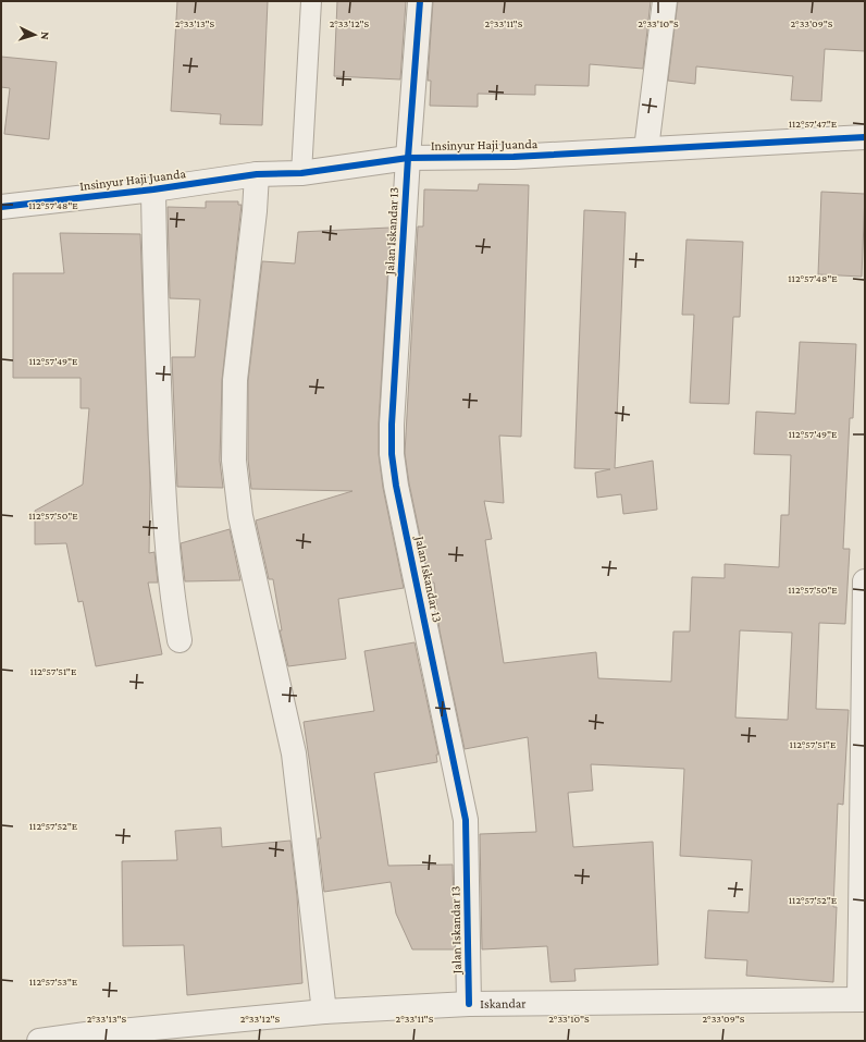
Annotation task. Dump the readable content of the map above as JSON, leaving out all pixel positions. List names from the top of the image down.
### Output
{
  "streets": {
    "street": ["Insinyur Haji Juanda", "Jalan Iskandar 13", "Iskandar"]
  },
  "crossings": [
    ["Insinyur Haji Juanda", "Jalan Iskandar 13"],
    ["Jalan Iskandar 13", "Iskandar"]
  ],
  "north": "right",
  "coordinates": [
    "2°33'13\"S",
    "2°33'12\"S",
    "2°33'11\"S",
    "2°33'10\"S",
    "2°33'09\"S",
    "112°57'47\"E",
    "112°57'48\"E",
    "112°57'49\"E",
    "112°57'50\"E",
    "112°57'51\"E",
    "112°57'52\"E",
    "112°57'53\"E"
  ]
}
